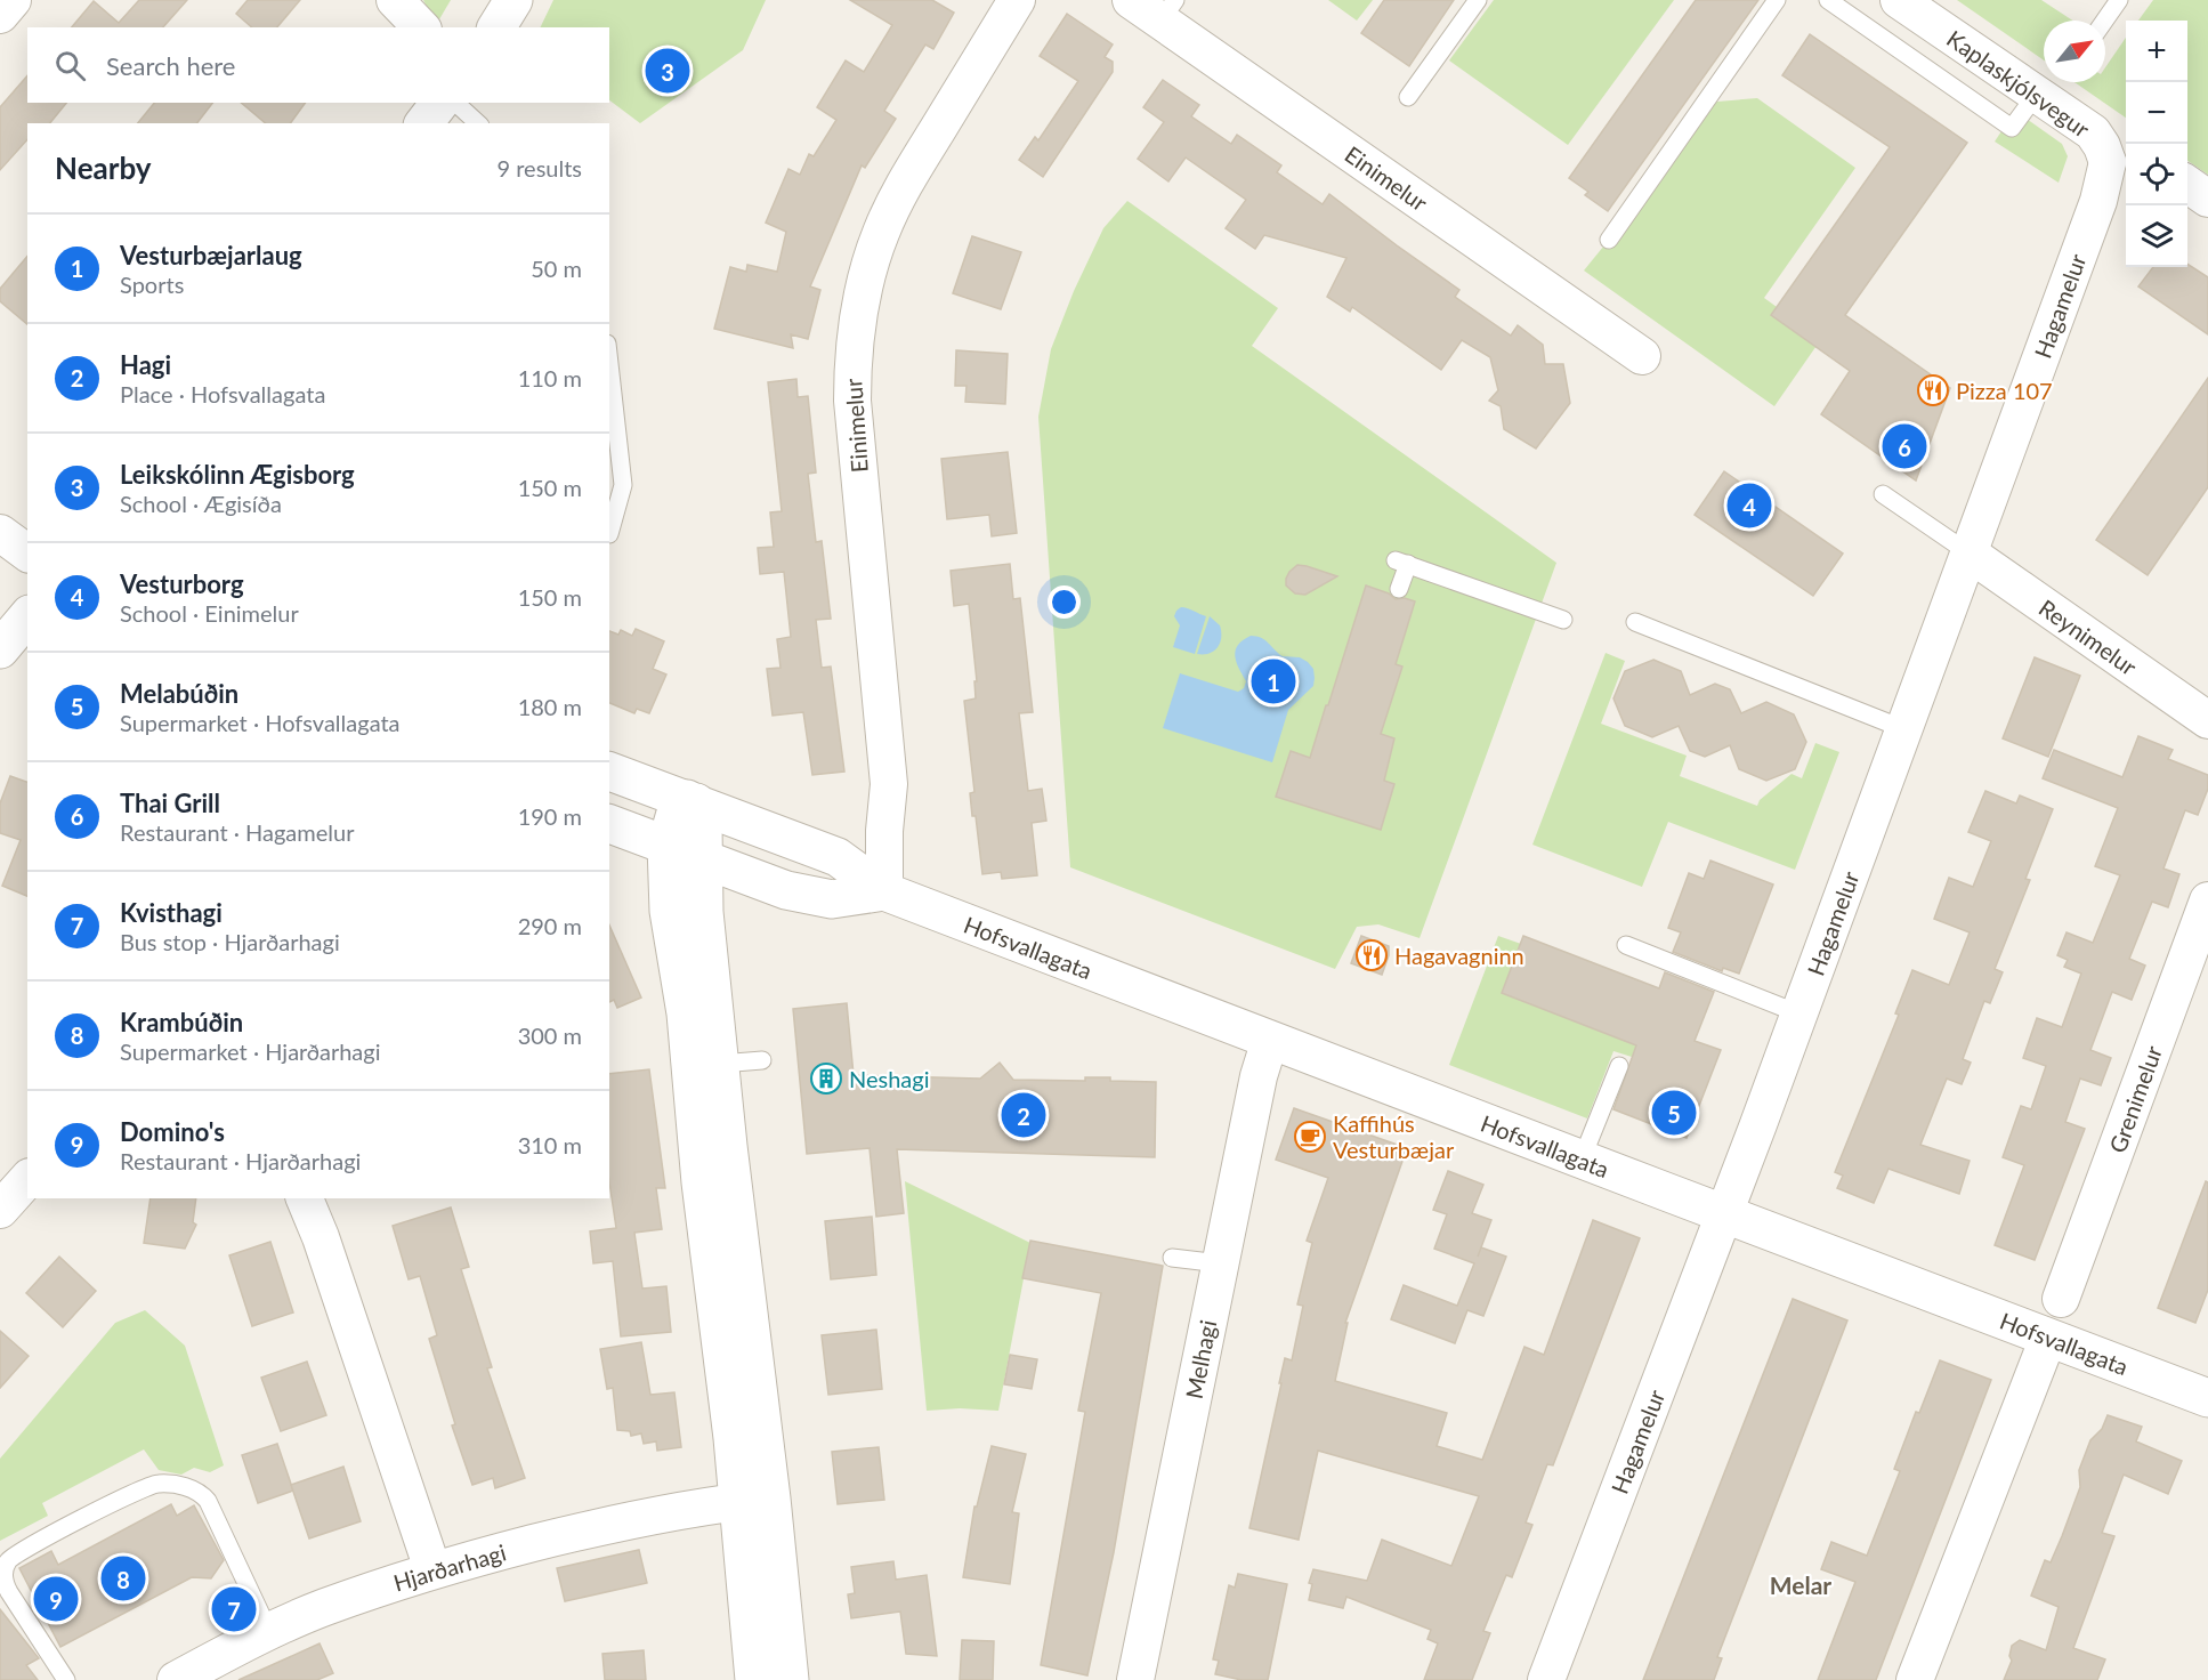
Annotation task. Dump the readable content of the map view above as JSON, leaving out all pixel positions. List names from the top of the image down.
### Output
{
  "streets": {
    "street": [
      "Kaplaskjólsvegur",
      "Einimelur",
      "Hagamelur",
      "Reynimelur",
      "Hofsvallagata",
      "Grenimelur",
      "Melhagi",
      "Hjarðarhagi"
    ]
  },
  "crossings": [
    ["Kaplaskjólsvegur", "Hagamelur"],
    ["Einimelur", "Hofsvallagata"],
    ["Hagamelur", "Reynimelur"],
    ["Hagamelur", "Hofsvallagata"],
    ["Hofsvallagata", "Melhagi"]
  ],
  "districts": ["Melar"],
  "places": {
    "restaurant": ["Pizza 107", "Hagavagninn"],
    "building": ["Neshagi"],
    "cafe": ["Kaffihús Vesturbæjar"]
  },
  "north": "top right",
  "page": {
    "map_buttons": ["+", "−"],
    "search": "Search here",
    "pins": [
      "3",
      "6",
      "4",
      "1",
      "5",
      "2",
      "8",
      "9",
      "7"
    ],
    "heading": ["Nearby", "9 results"],
    "list": [
      {
        "mark": "1",
        "name": "Vesturbæjarlaug",
        "note": "Sports",
        "value": "50 m"
      },
      {
        "mark": "2",
        "name": "Hagi",
        "note": "Place · Hofsvallagata",
        "value": "110 m"
      },
      {
        "mark": "3",
        "name": "Leikskólinn Ægisborg",
        "note": "School · Ægisíða",
        "value": "150 m"
      },
      {
        "mark": "4",
        "name": "Vesturborg",
        "note": "School · Einimelur",
        "value": "150 m"
      },
      {
        "mark": "5",
        "name": "Melabúðin",
        "note": "Supermarket · Hofsvallagata",
        "value": "180 m"
      },
      {
        "mark": "6",
        "name": "Thai Grill",
        "note": "Restaurant · Hagamelur",
        "value": "190 m"
      },
      {
        "mark": "7",
        "name": "Kvisthagi",
        "note": "Bus stop · Hjarðarhagi",
        "value": "290 m"
      },
      {
        "mark": "8",
        "name": "Krambúðin",
        "note": "Supermarket · Hjarðarhagi",
        "value": "300 m"
      },
      {
        "mark": "9",
        "name": "Domino's",
        "note": "Restaurant · Hjarðarhagi",
        "value": "310 m"
      }
    ]
  }
}
